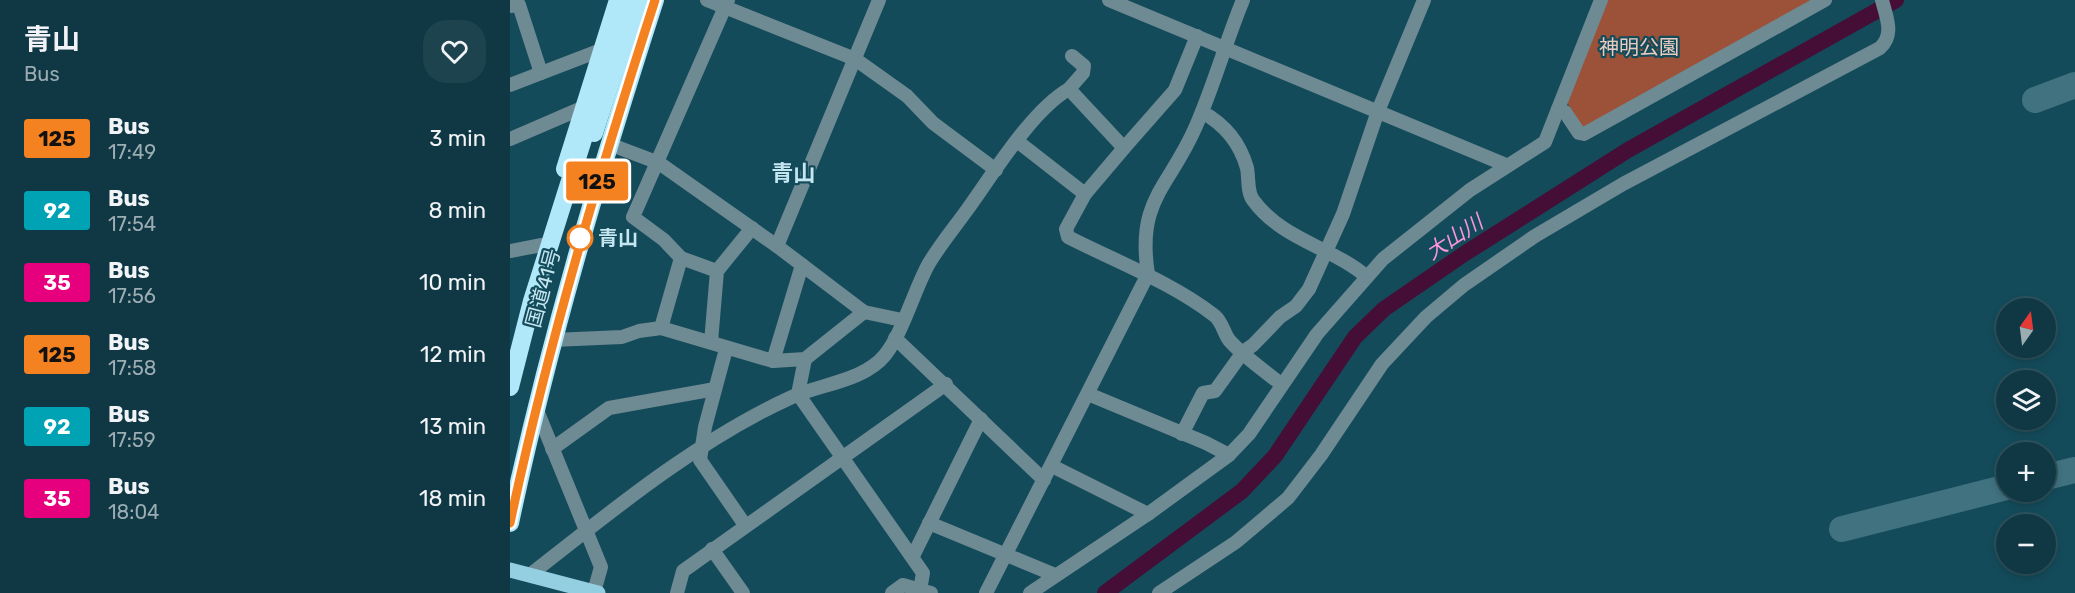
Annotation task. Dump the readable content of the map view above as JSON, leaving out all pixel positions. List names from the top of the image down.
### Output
{
  "streets": {
    "highway": ["国道41号"]
  },
  "districts": ["青山"],
  "water": ["大山川"],
  "parks": ["神明公園"],
  "places": ["青山"],
  "lines": ["bus line 125"],
  "north": "top",
  "page": {
    "heading": ["青山", "Bus"],
    "on_map": "125",
    "list": [
      {
        "mark": "125",
        "name": "Bus",
        "note": "17:49",
        "value": "3 min"
      },
      {
        "mark": "92",
        "name": "Bus",
        "note": "17:54",
        "value": "8 min"
      },
      {
        "mark": "35",
        "name": "Bus",
        "note": "17:56",
        "value": "10 min"
      },
      {
        "mark": "125",
        "name": "Bus",
        "note": "17:58",
        "value": "12 min"
      },
      {
        "mark": "92",
        "name": "Bus",
        "note": "17:59",
        "value": "13 min"
      },
      {
        "mark": "35",
        "name": "Bus",
        "note": "18:04",
        "value": "18 min"
      }
    ],
    "map_buttons": ["+", "−"]
  }
}
